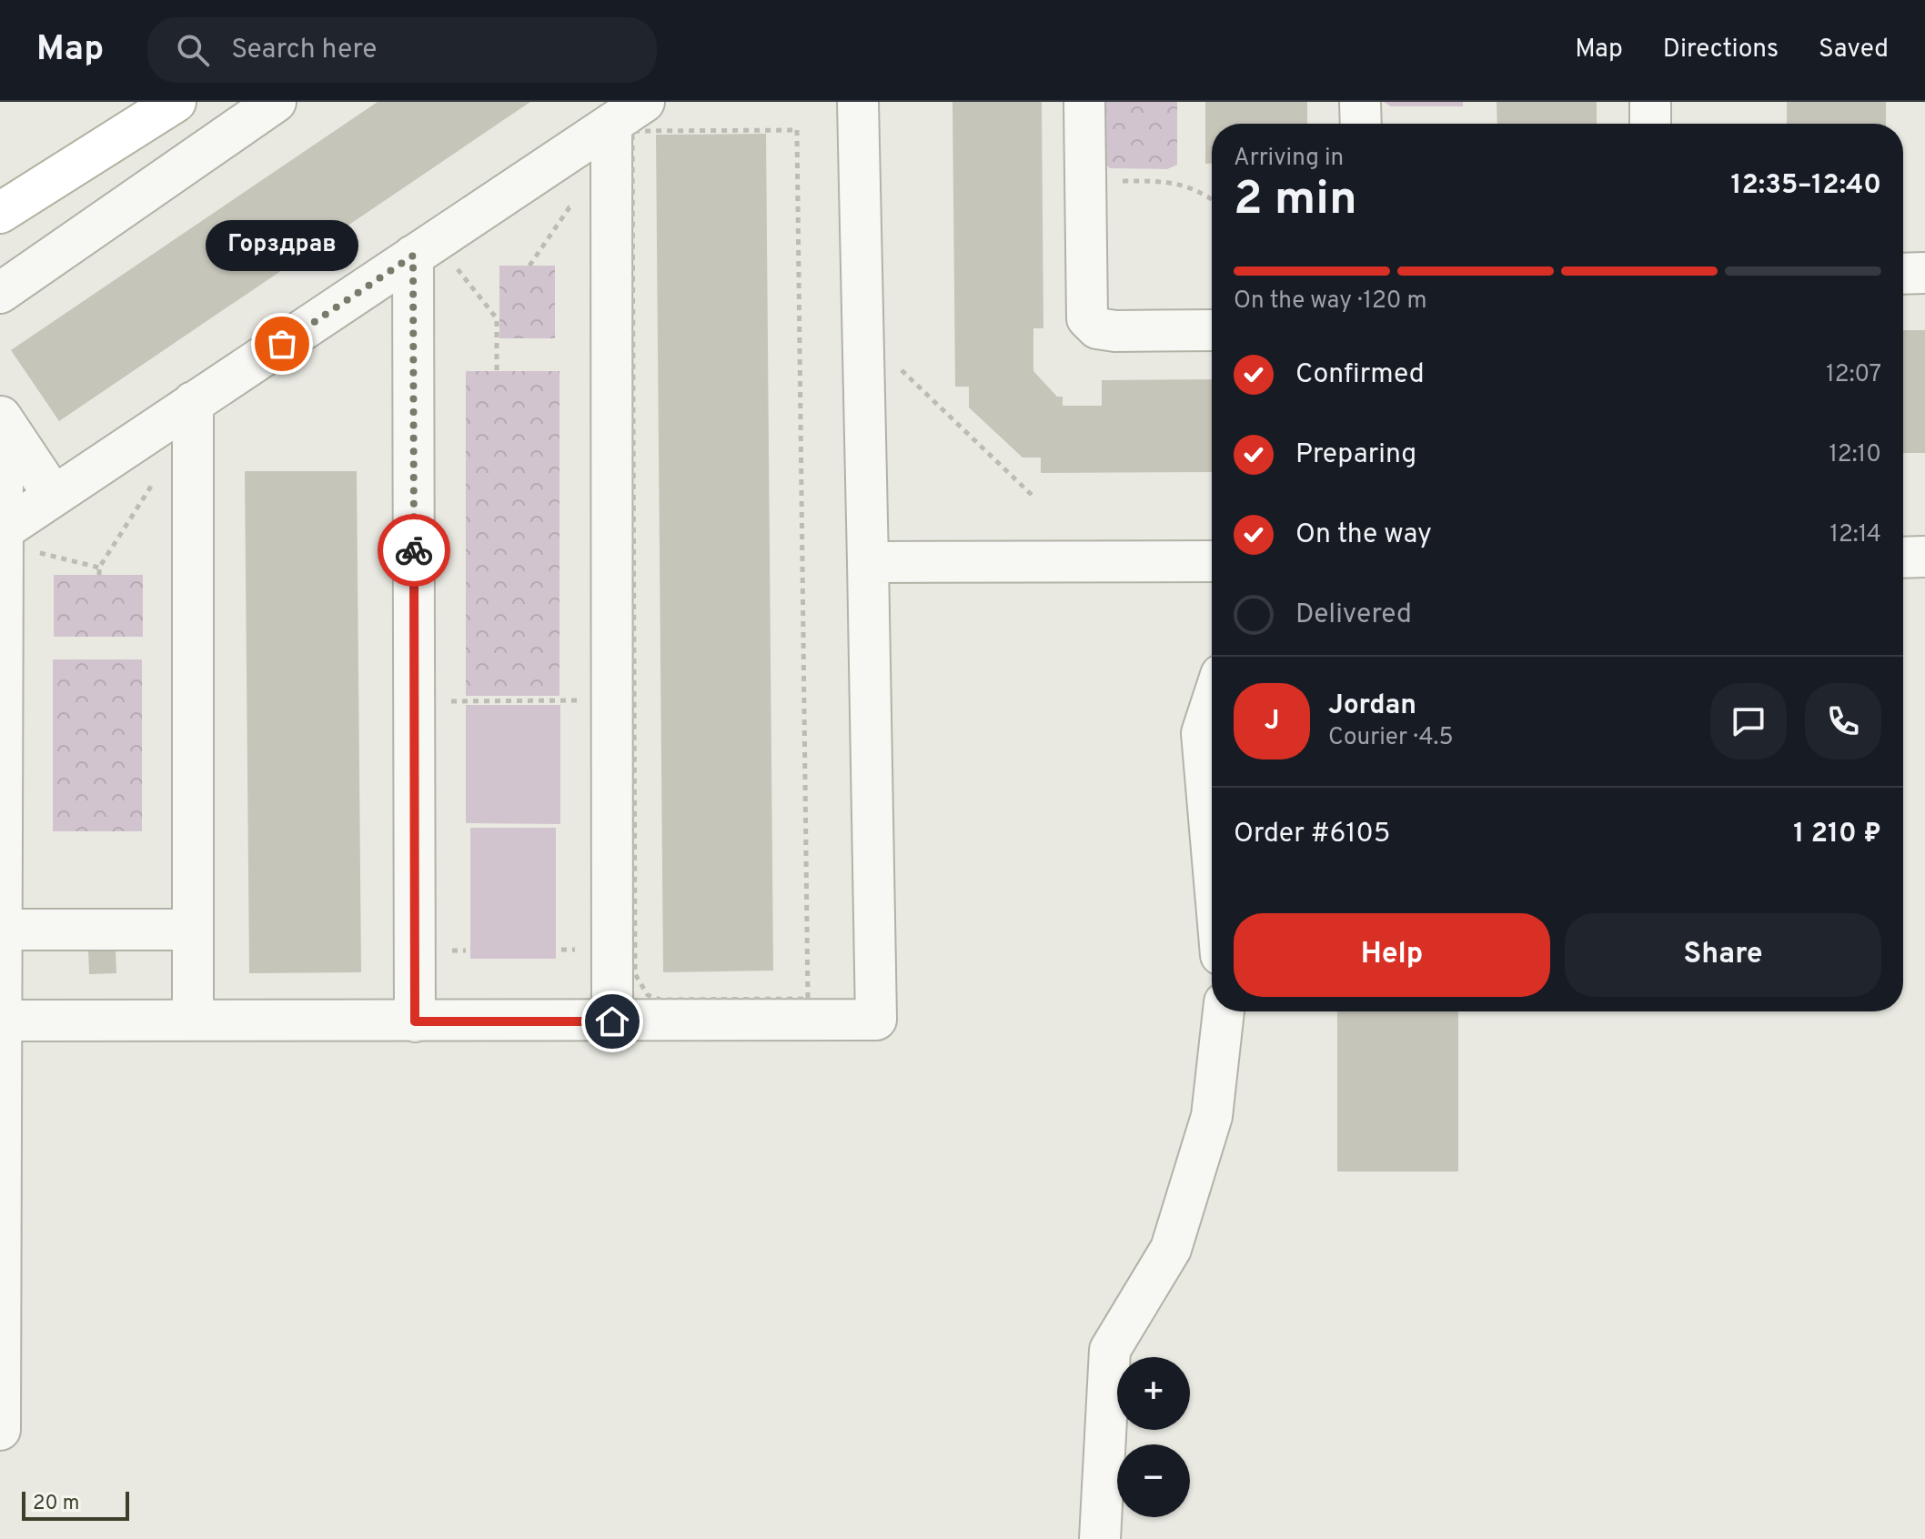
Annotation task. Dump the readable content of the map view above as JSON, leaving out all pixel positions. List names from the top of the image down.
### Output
{
  "places": ["Горздрав"],
  "scale_bar": "20 m",
  "page": {
    "header": "Map",
    "search": "Search here",
    "nav": ["Map", "Directions", "Saved"],
    "heading": ["2 min", "Arriving in", "12:35–12:40"],
    "panel": [
      "Jordan",
      "Courier · 4.5",
      "Order #6105",
      "1 210 ₽"
    ],
    "bubble": "Горздрав",
    "bar": "On the way · 120 m",
    "list": [
      ["Confirmed", "12:07"],
      ["Preparing", "12:10"],
      ["On the way", "12:14"],
      "Delivered"
    ],
    "round": "J",
    "buttons": ["Help", "Share"],
    "map_buttons": ["+", "−"],
    "scale": "20 m"
  }
}
